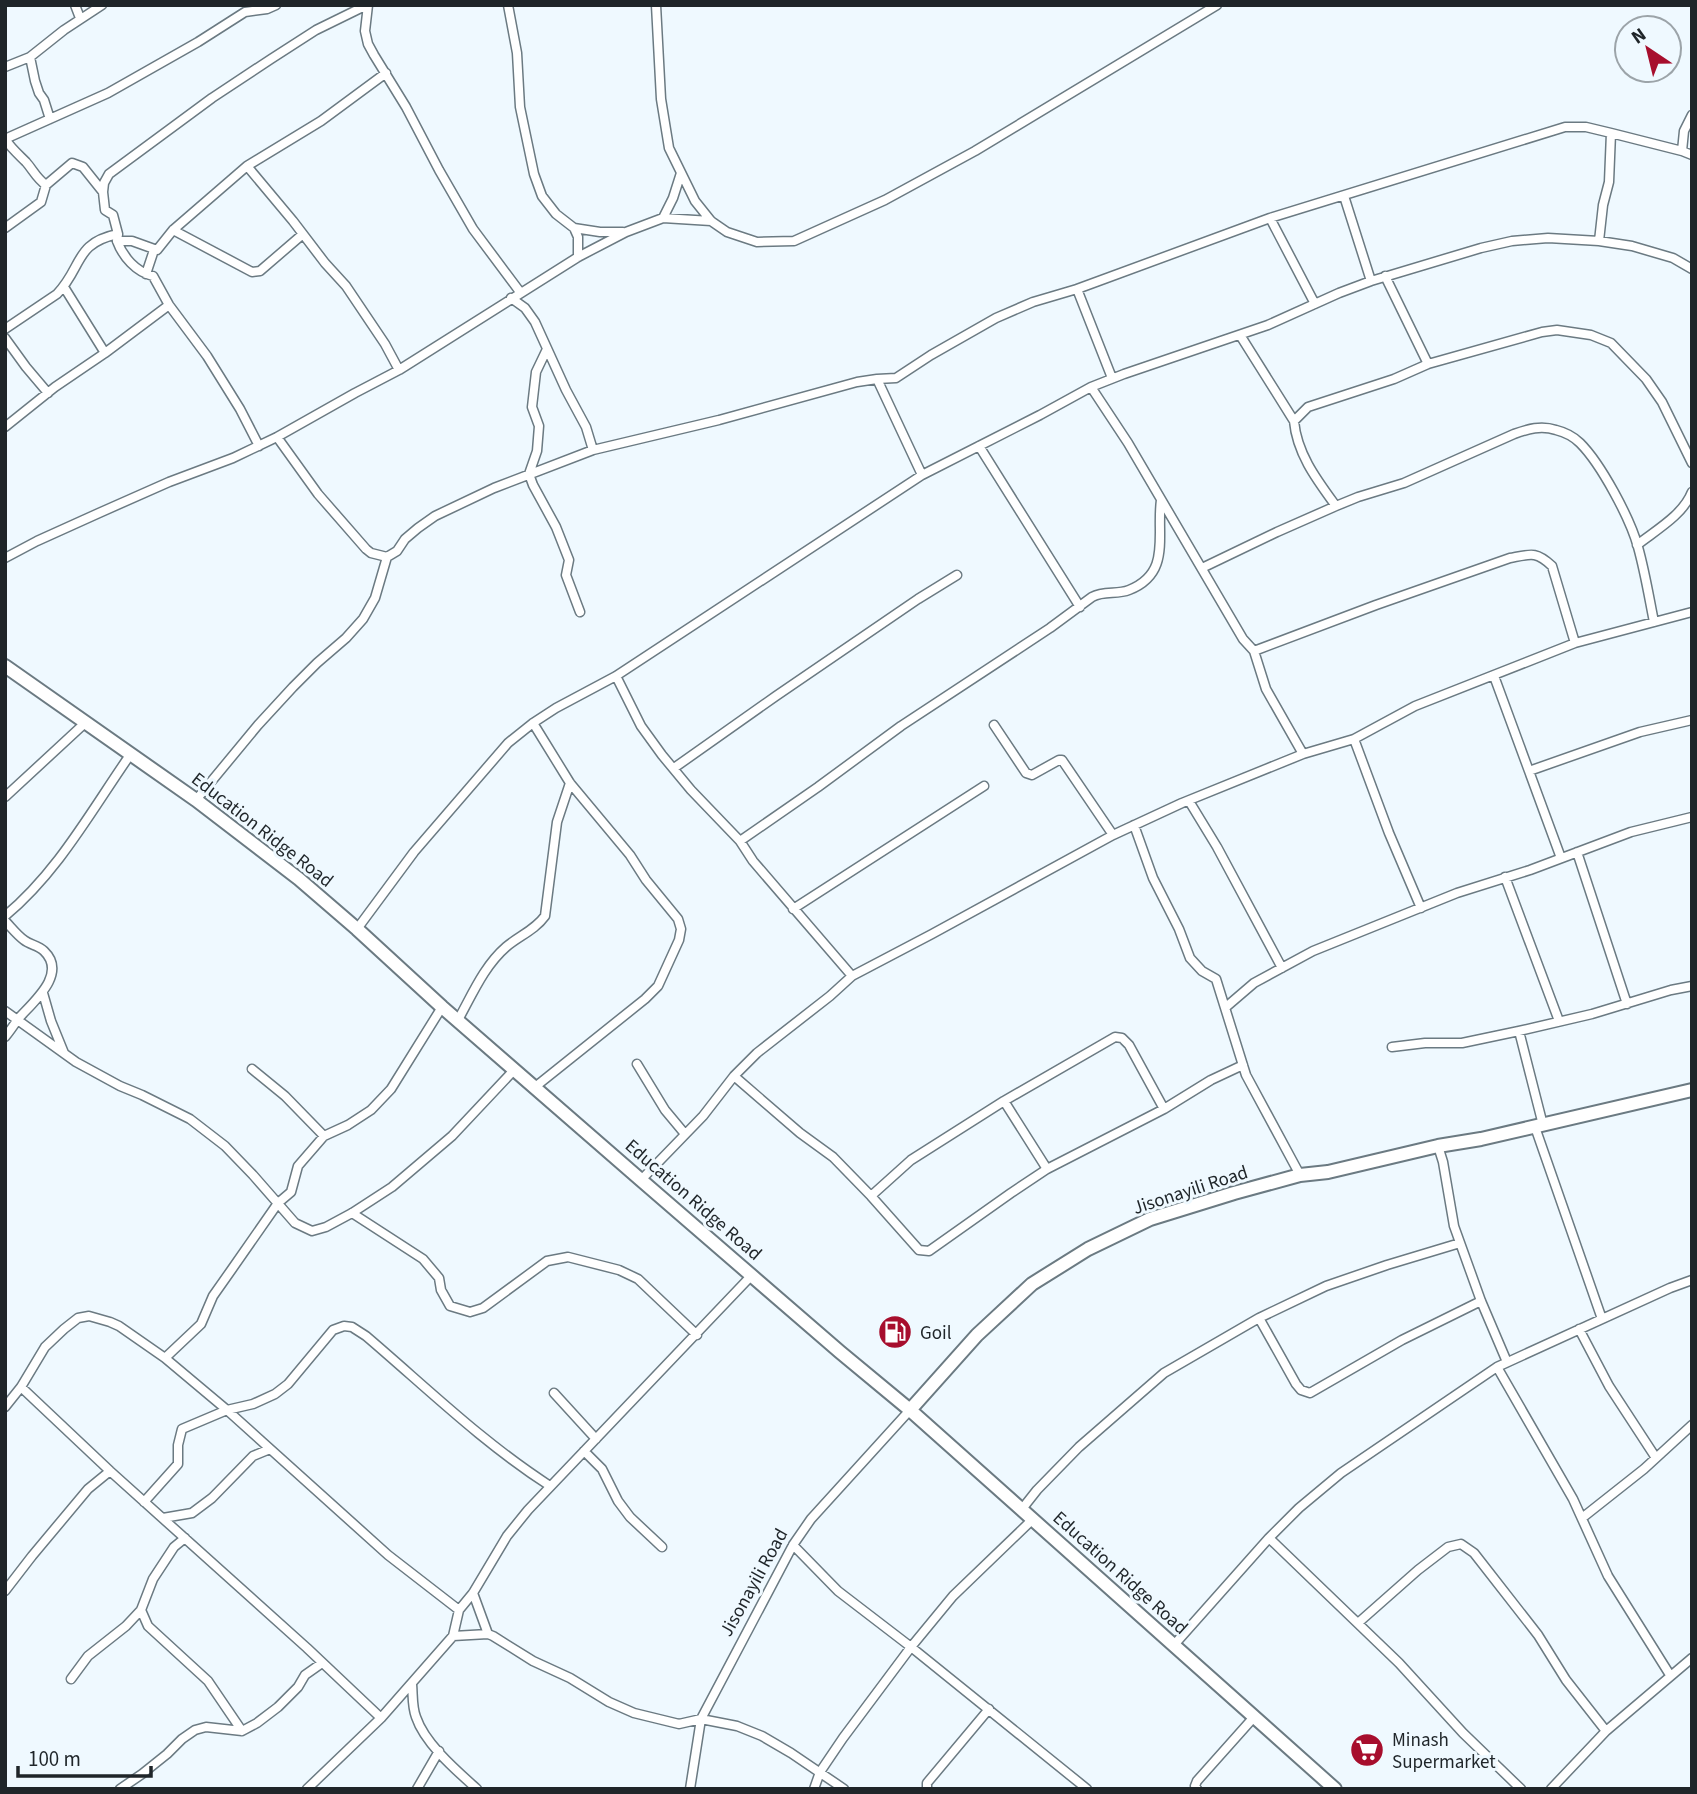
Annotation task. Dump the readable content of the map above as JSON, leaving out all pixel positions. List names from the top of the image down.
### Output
{
  "streets": {
    "main road": ["Education Ridge Road", "Jisonayili Road"]
  },
  "crossings": [
    ["Education Ridge Road", "Jisonayili Road"]
  ],
  "places": {
    "fuel station": ["Goil"],
    "supermarket": ["Minash Supermarket"]
  },
  "scale_bar": "100 m",
  "north": "top left"
}
